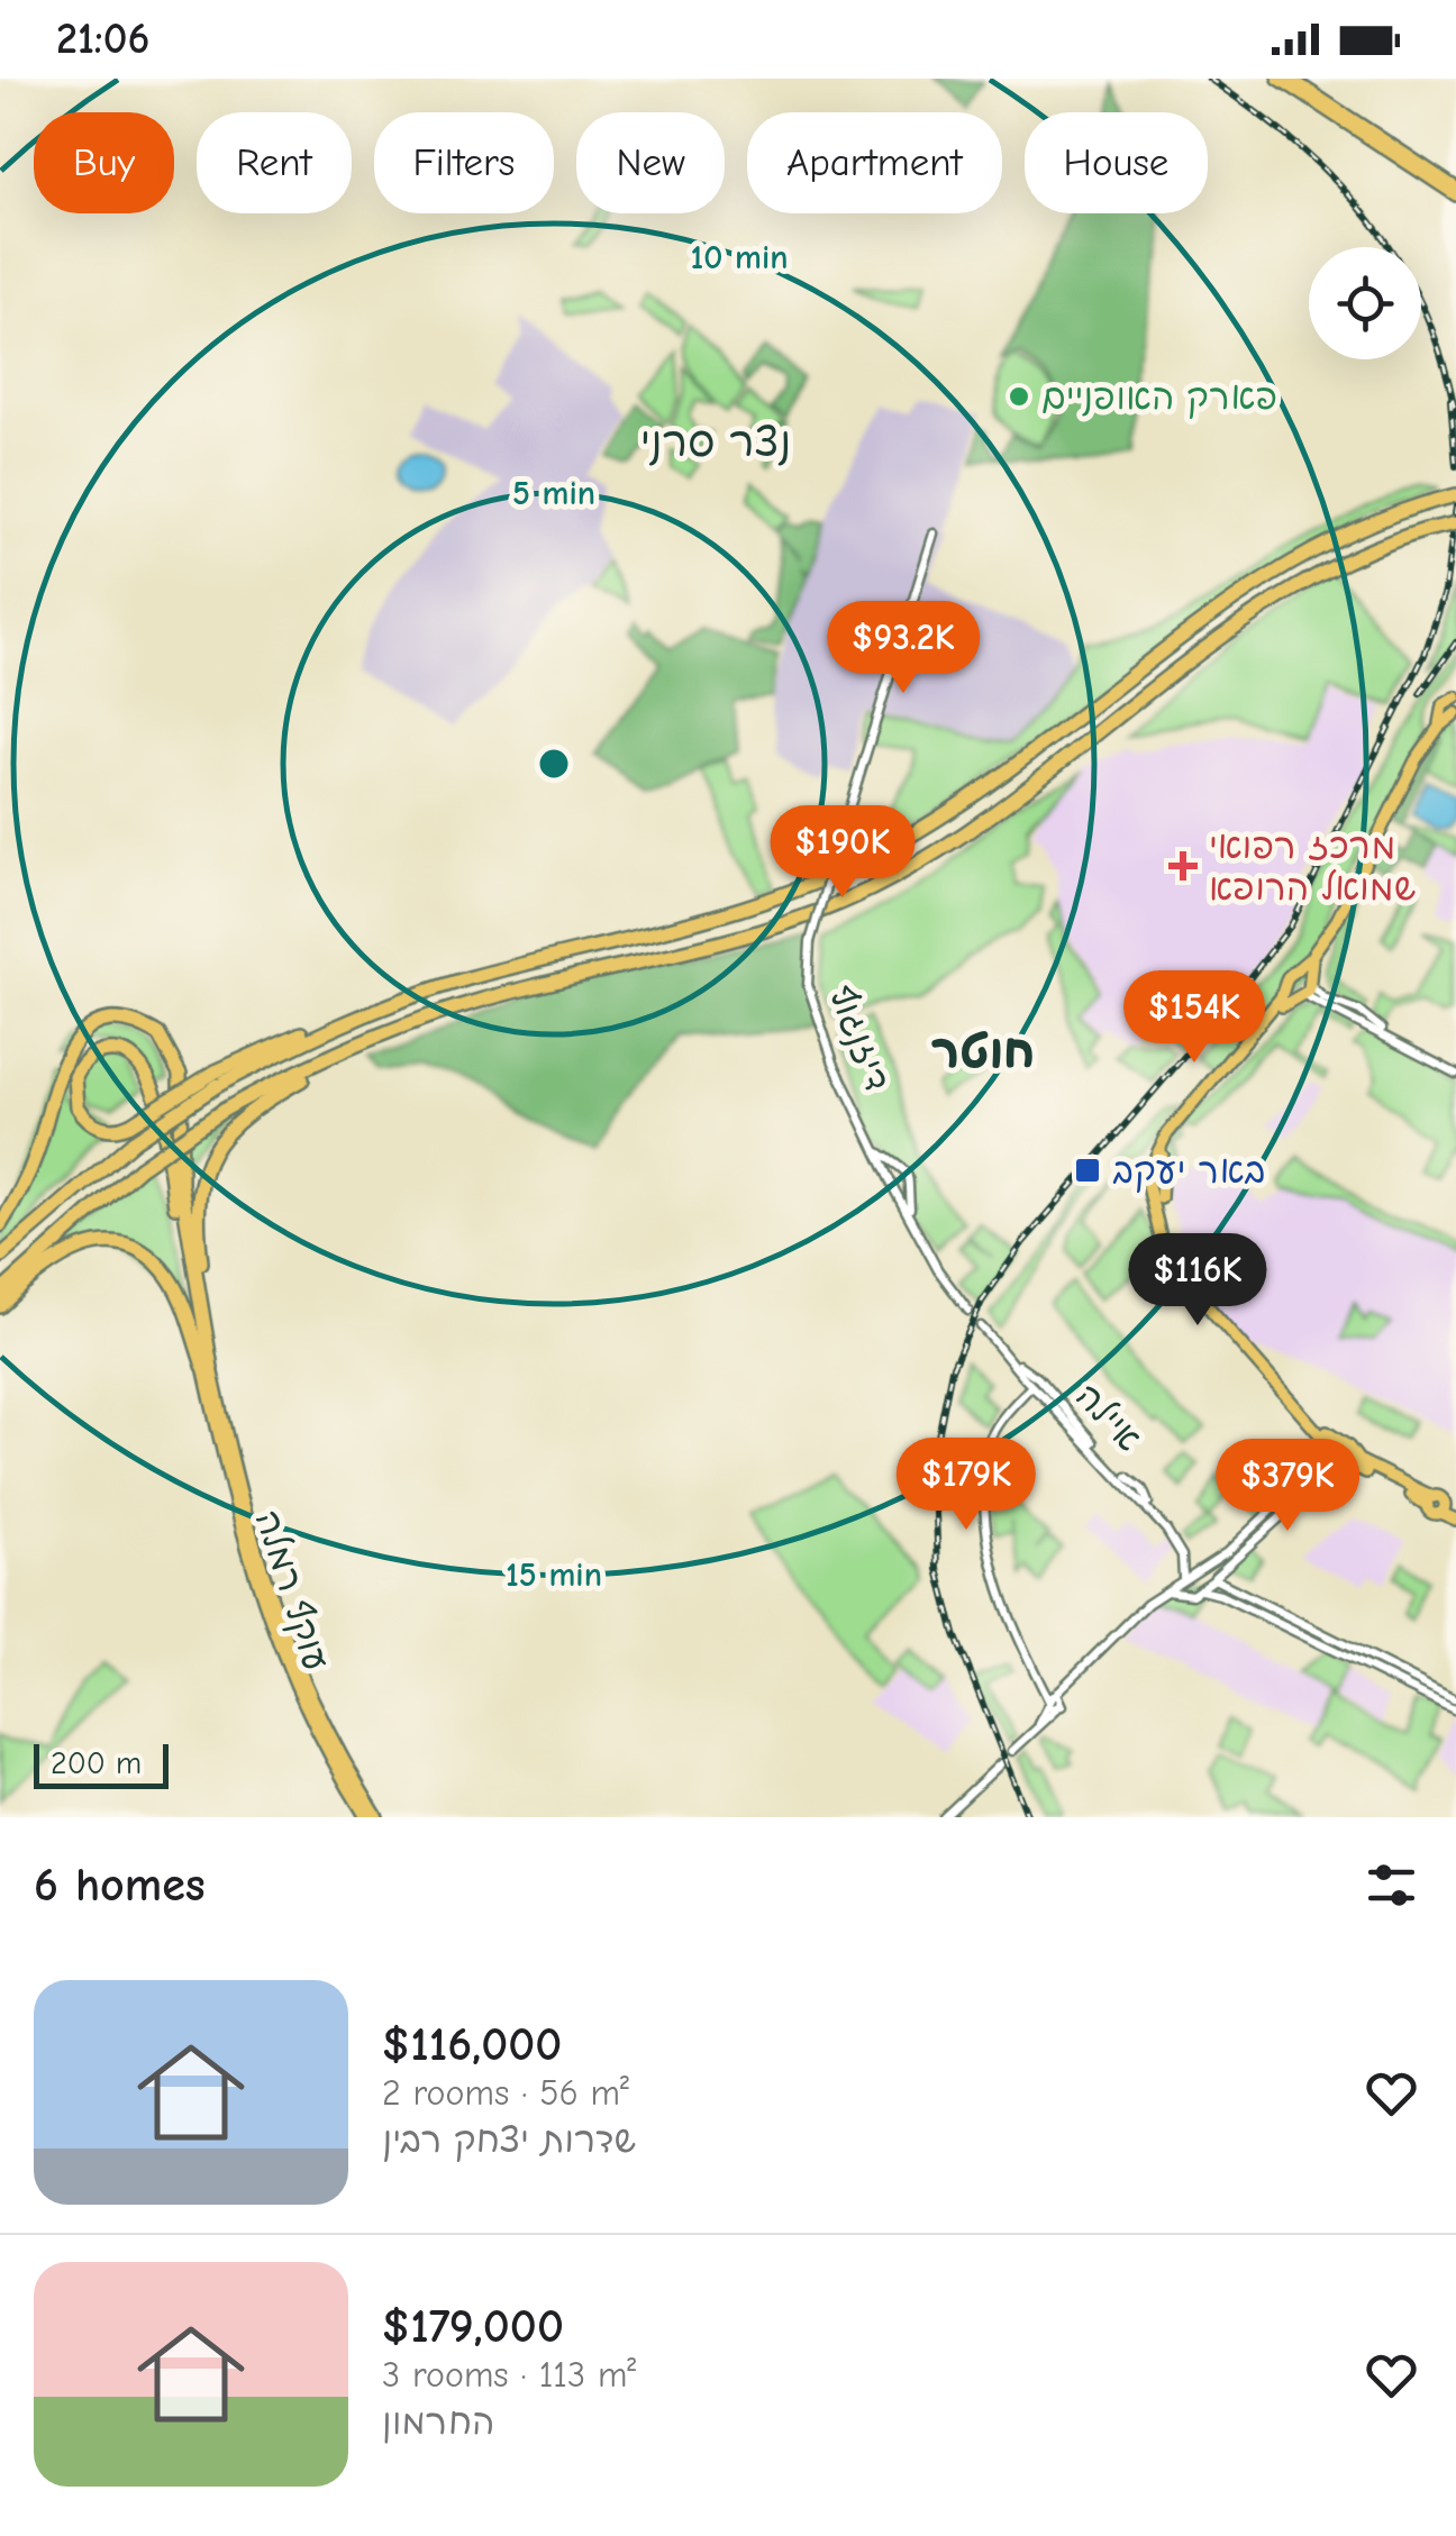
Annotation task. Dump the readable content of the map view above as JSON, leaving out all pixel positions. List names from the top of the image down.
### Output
{
  "streets": {
    "main road": ["עוקף רמלה"],
    "street": ["דיזנגוף", "איילה"]
  },
  "districts": ["נצר סרני", "חוטר"],
  "places": {
    "other": ["פארק האופניים"],
    "health": ["מרכז רפואי שמואל הרופא"],
    "transit": ["באר יעקב"]
  },
  "scale_bar": "200 m",
  "page": {
    "status": "21:06",
    "chip": [
      "Buy",
      "Rent",
      "Filters",
      "New",
      "Apartment",
      "House"
    ],
    "price": [
      "$93.2K",
      "$190K",
      "$154K",
      "$116K",
      "$179K",
      "$379K"
    ],
    "scale": "200 m",
    "heading": "6 homes",
    "list": [
      {
        "name": "$116,000",
        "note": "2 rooms · 56 m² · שדרות יצחק רבין"
      },
      {
        "name": "$179,000",
        "note": "3 rooms · 113 m² · החרמון"
      }
    ]
  },
  "rings": ["10 min", "5 min", "15 min"]
}
